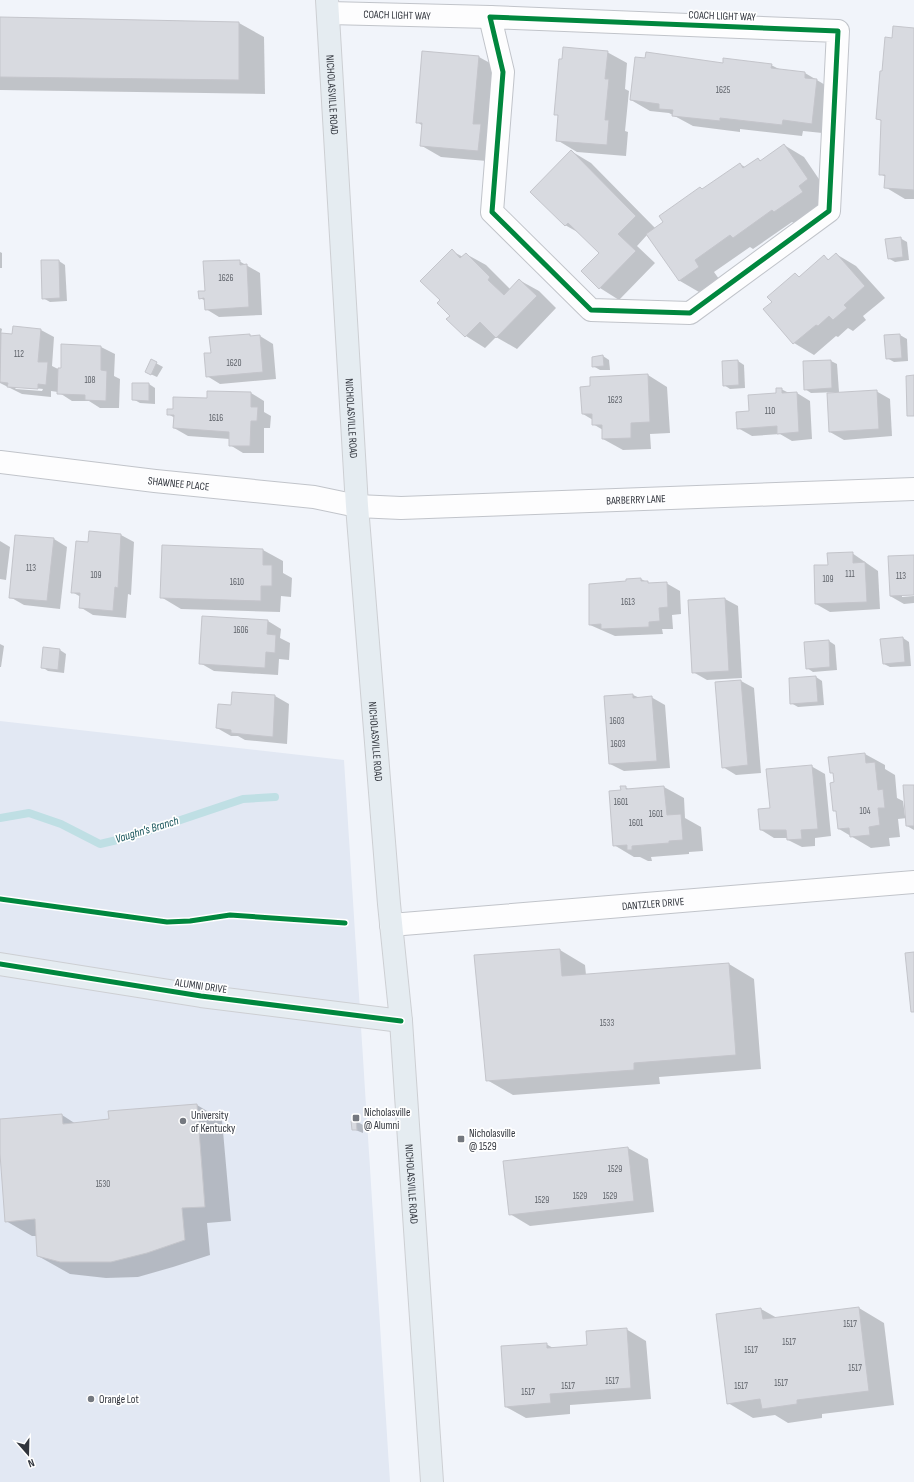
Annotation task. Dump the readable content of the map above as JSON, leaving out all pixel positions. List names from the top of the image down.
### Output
{
  "streets": {
    "main road": ["NICHOLASVILLE ROAD", "ALUMNI DRIVE"],
    "street": [
      "COACH LIGHT WAY",
      "SHAWNEE PLACE",
      "BARBERRY LANE",
      "DANTZLER DRIVE"
    ]
  },
  "crossings": [
    ["COACH LIGHT WAY", "NICHOLASVILLE ROAD"],
    ["NICHOLASVILLE ROAD", "SHAWNEE PLACE"],
    ["NICHOLASVILLE ROAD", "BARBERRY LANE"],
    ["NICHOLASVILLE ROAD", "DANTZLER DRIVE"],
    ["NICHOLASVILLE ROAD", "ALUMNI DRIVE"],
    ["SHAWNEE PLACE", "BARBERRY LANE"]
  ],
  "water": ["Vaughn's Branch"],
  "places": {
    "transit": ["Nicholasville @ Alumni", "Nicholasville @ 1529"],
    "other": ["University of Kentucky", "Orange Lot"]
  },
  "house_numbers": [
    "1625",
    "1626",
    "112",
    "1620",
    "108",
    "1623",
    "110",
    "1616",
    "113",
    "111",
    "109",
    "113",
    "109",
    "1610",
    "1613",
    "1606",
    "1603",
    "1603",
    "1601",
    "104",
    "1601",
    "1601",
    "1533",
    "1529",
    "1530",
    "1529",
    "1529",
    "1529",
    "1517",
    "1517",
    "1517",
    "1517",
    "1517",
    "1517",
    "1517",
    "1517",
    "1517"
  ],
  "north": "bottom"
}
